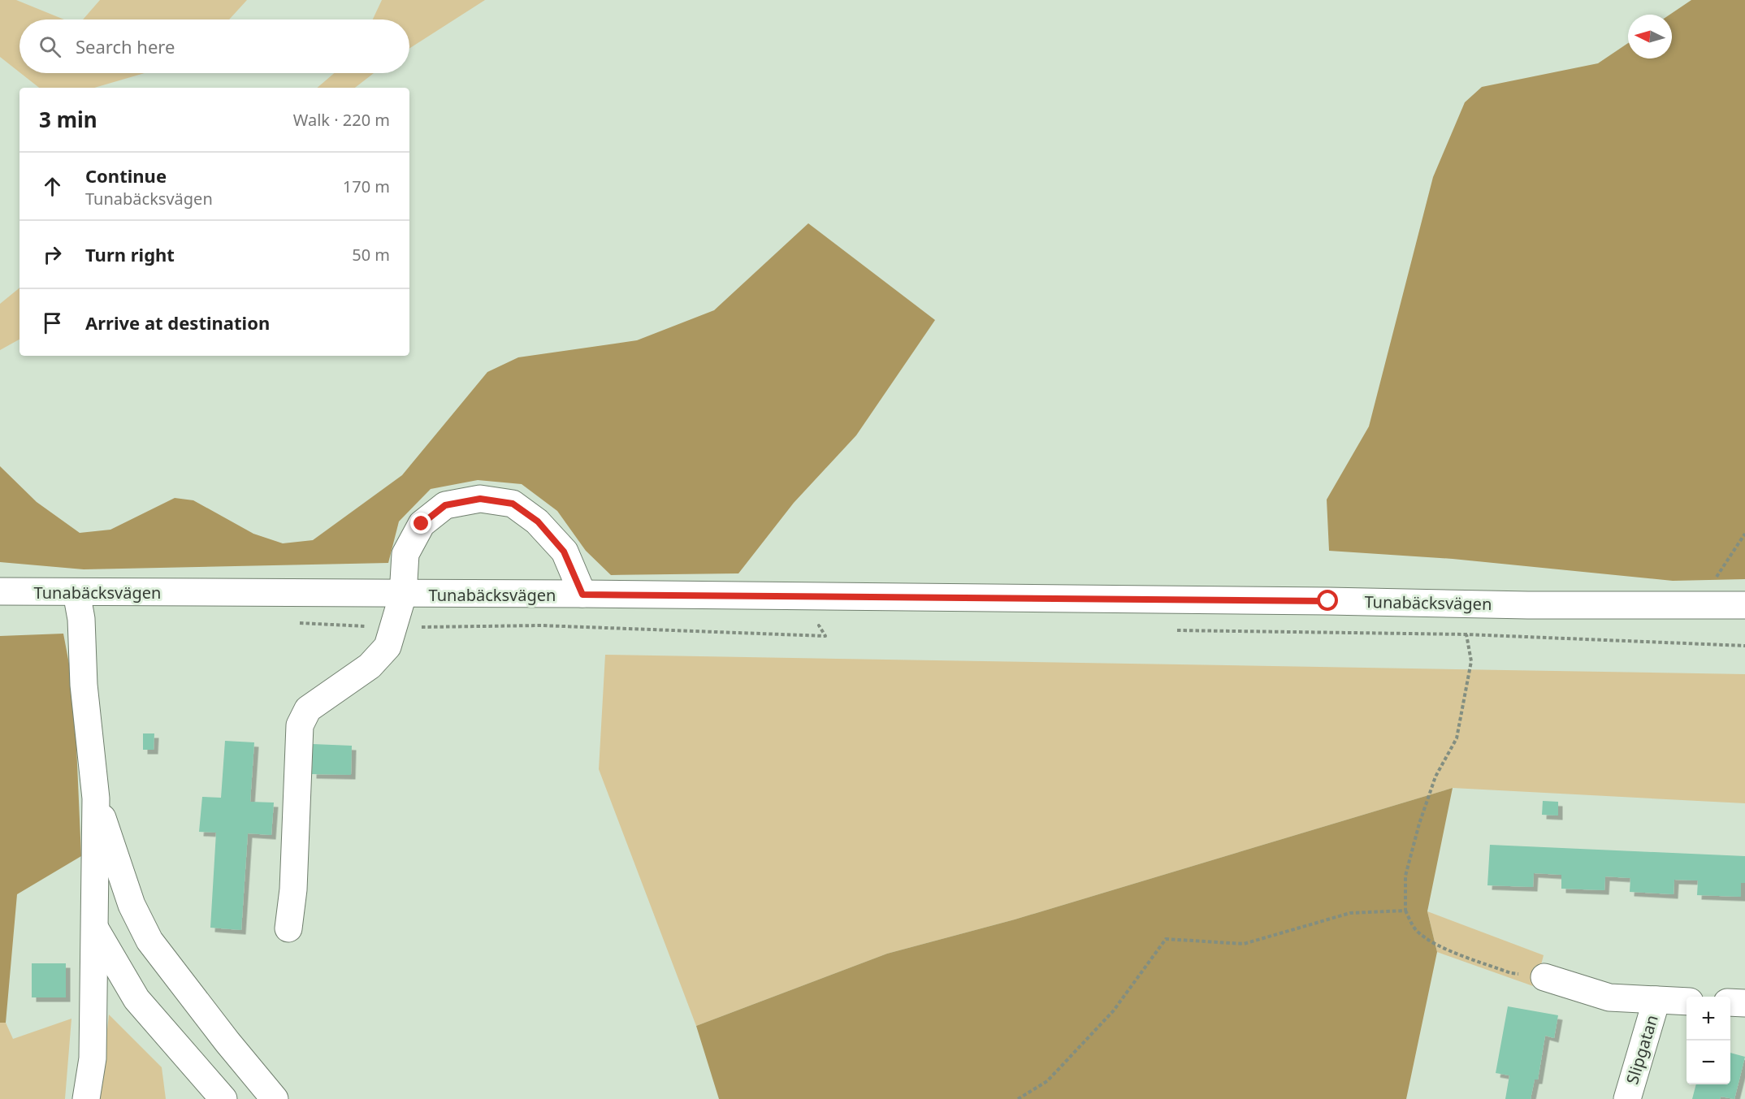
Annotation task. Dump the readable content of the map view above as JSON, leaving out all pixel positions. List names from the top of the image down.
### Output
{
  "streets": {
    "street": ["Tunabäcksvägen", "Slipgatan"]
  },
  "north": "left",
  "page": {
    "search": "Search here",
    "heading": ["3 min", "Walk · 220 m"],
    "list": [
      ["Continue", "Tunabäcksvägen", "170 m"],
      ["Turn right", "50 m"],
      "Arrive at destination"
    ],
    "map_buttons": ["+", "−"]
  }
}
